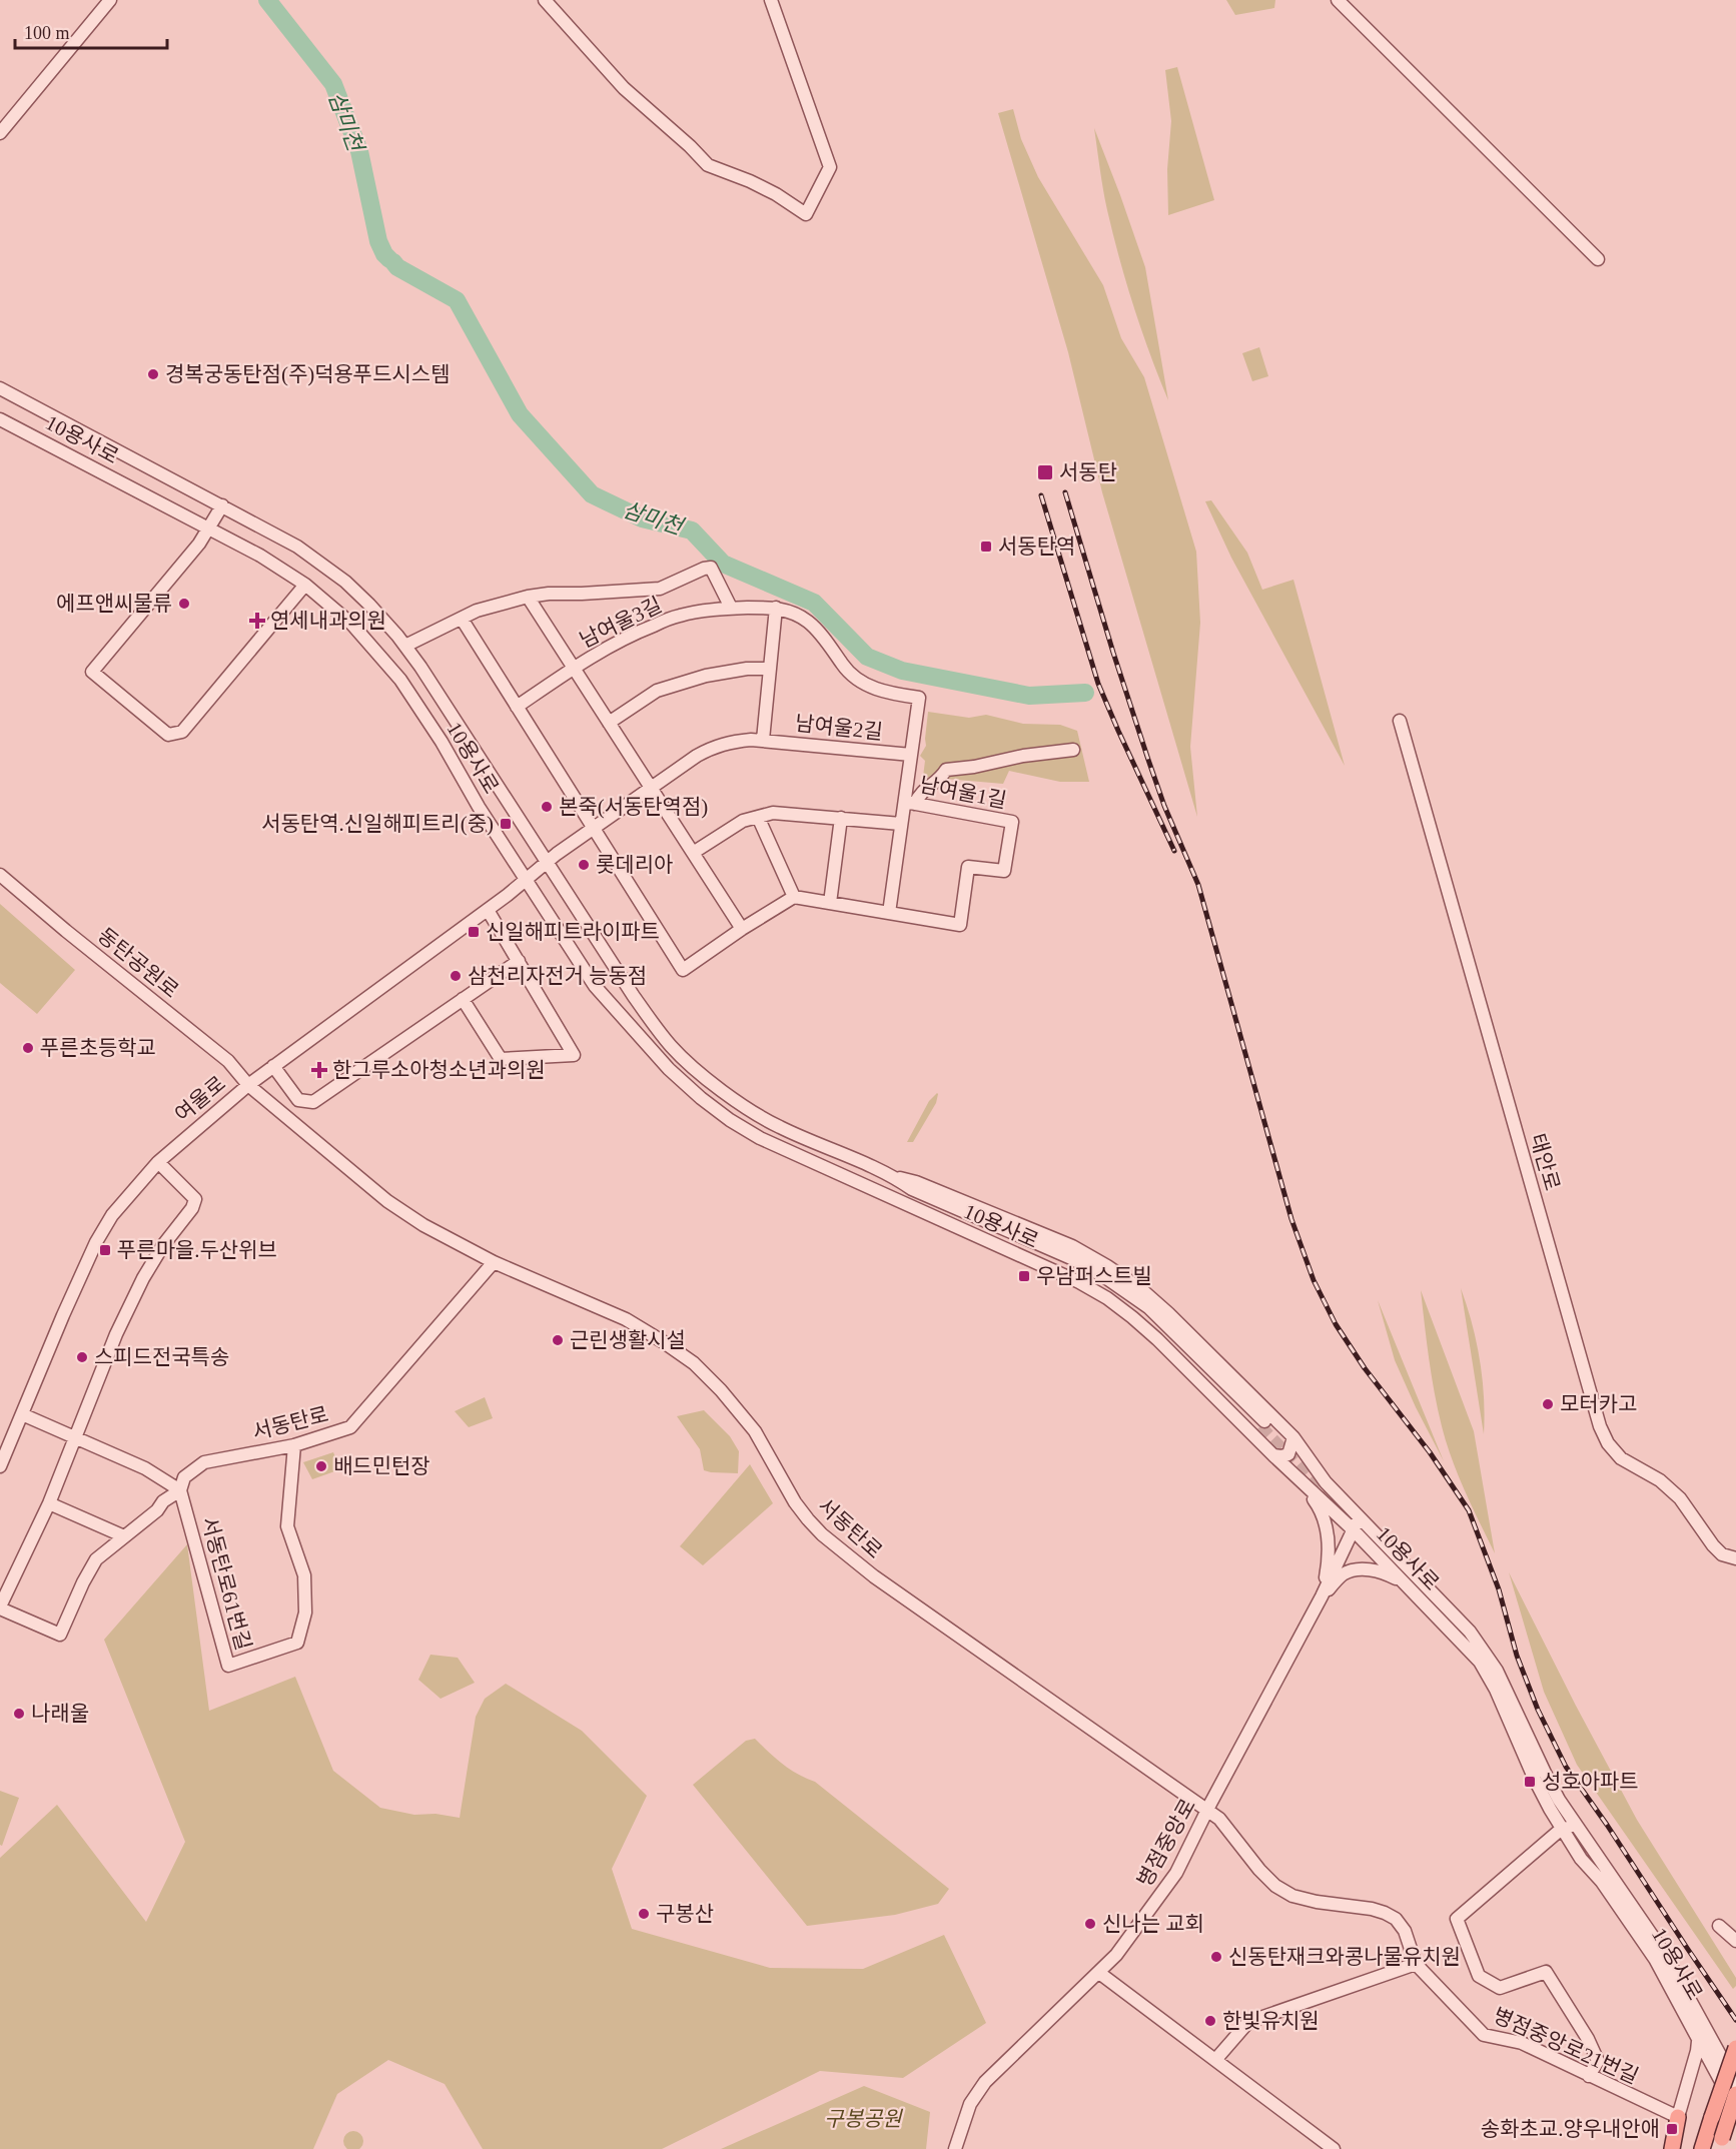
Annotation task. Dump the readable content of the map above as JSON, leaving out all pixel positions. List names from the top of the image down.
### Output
{
  "streets": {
    "street": [
      "10용사로",
      "남여울3길",
      "남여울2길",
      "남여울1길",
      "동탄공원로",
      "여울로",
      "태안로",
      "서동탄로",
      "서동탄로61번길",
      "병점중앙로",
      "병점중앙로21번길"
    ]
  },
  "crossings": [
    ["10용사로", "남여울2길"],
    ["10용사로", "여울로"],
    ["10용사로", "병점중앙로"],
    ["남여울3길", "남여울2길"],
    ["남여울3길", "남여울1길"],
    ["남여울2길", "남여울1길"],
    ["남여울2길", "여울로"],
    ["동탄공원로", "여울로"],
    ["동탄공원로", "서동탄로"],
    ["여울로", "서동탄로"],
    ["서동탄로", "서동탄로61번길"],
    ["서동탄로", "병점중앙로"],
    ["서동탄로", "병점중앙로21번길"],
    ["병점중앙로", "병점중앙로21번길"]
  ],
  "water": ["삼미천"],
  "parks": ["구봉공원"],
  "places": {
    "other": [
      "경복궁동탄점(주)덕용푸드시스템",
      "에프앤씨물류",
      "본죽(서동탄역점)",
      "롯데리아",
      "삼천리자전거 능동점",
      "푸른초등학교",
      "근린생활시설",
      "스피드전국특송",
      "모터카고",
      "배드민턴장",
      "나래울",
      "구봉산",
      "신나는 교회",
      "신동탄재크와콩나물유치원",
      "한빛유치원"
    ],
    "transit": [
      "서동탄",
      "서동탄역",
      "서동탄역.신일해피트리(중)",
      "신일해피트라이파트",
      "푸른마을.두산위브",
      "우남퍼스트빌",
      "성호아파트",
      "송화초교.양우내안애"
    ],
    "health": ["연세내과의원", "한그루소아청소년과의원"]
  },
  "scale_bar": "100 m"
}
